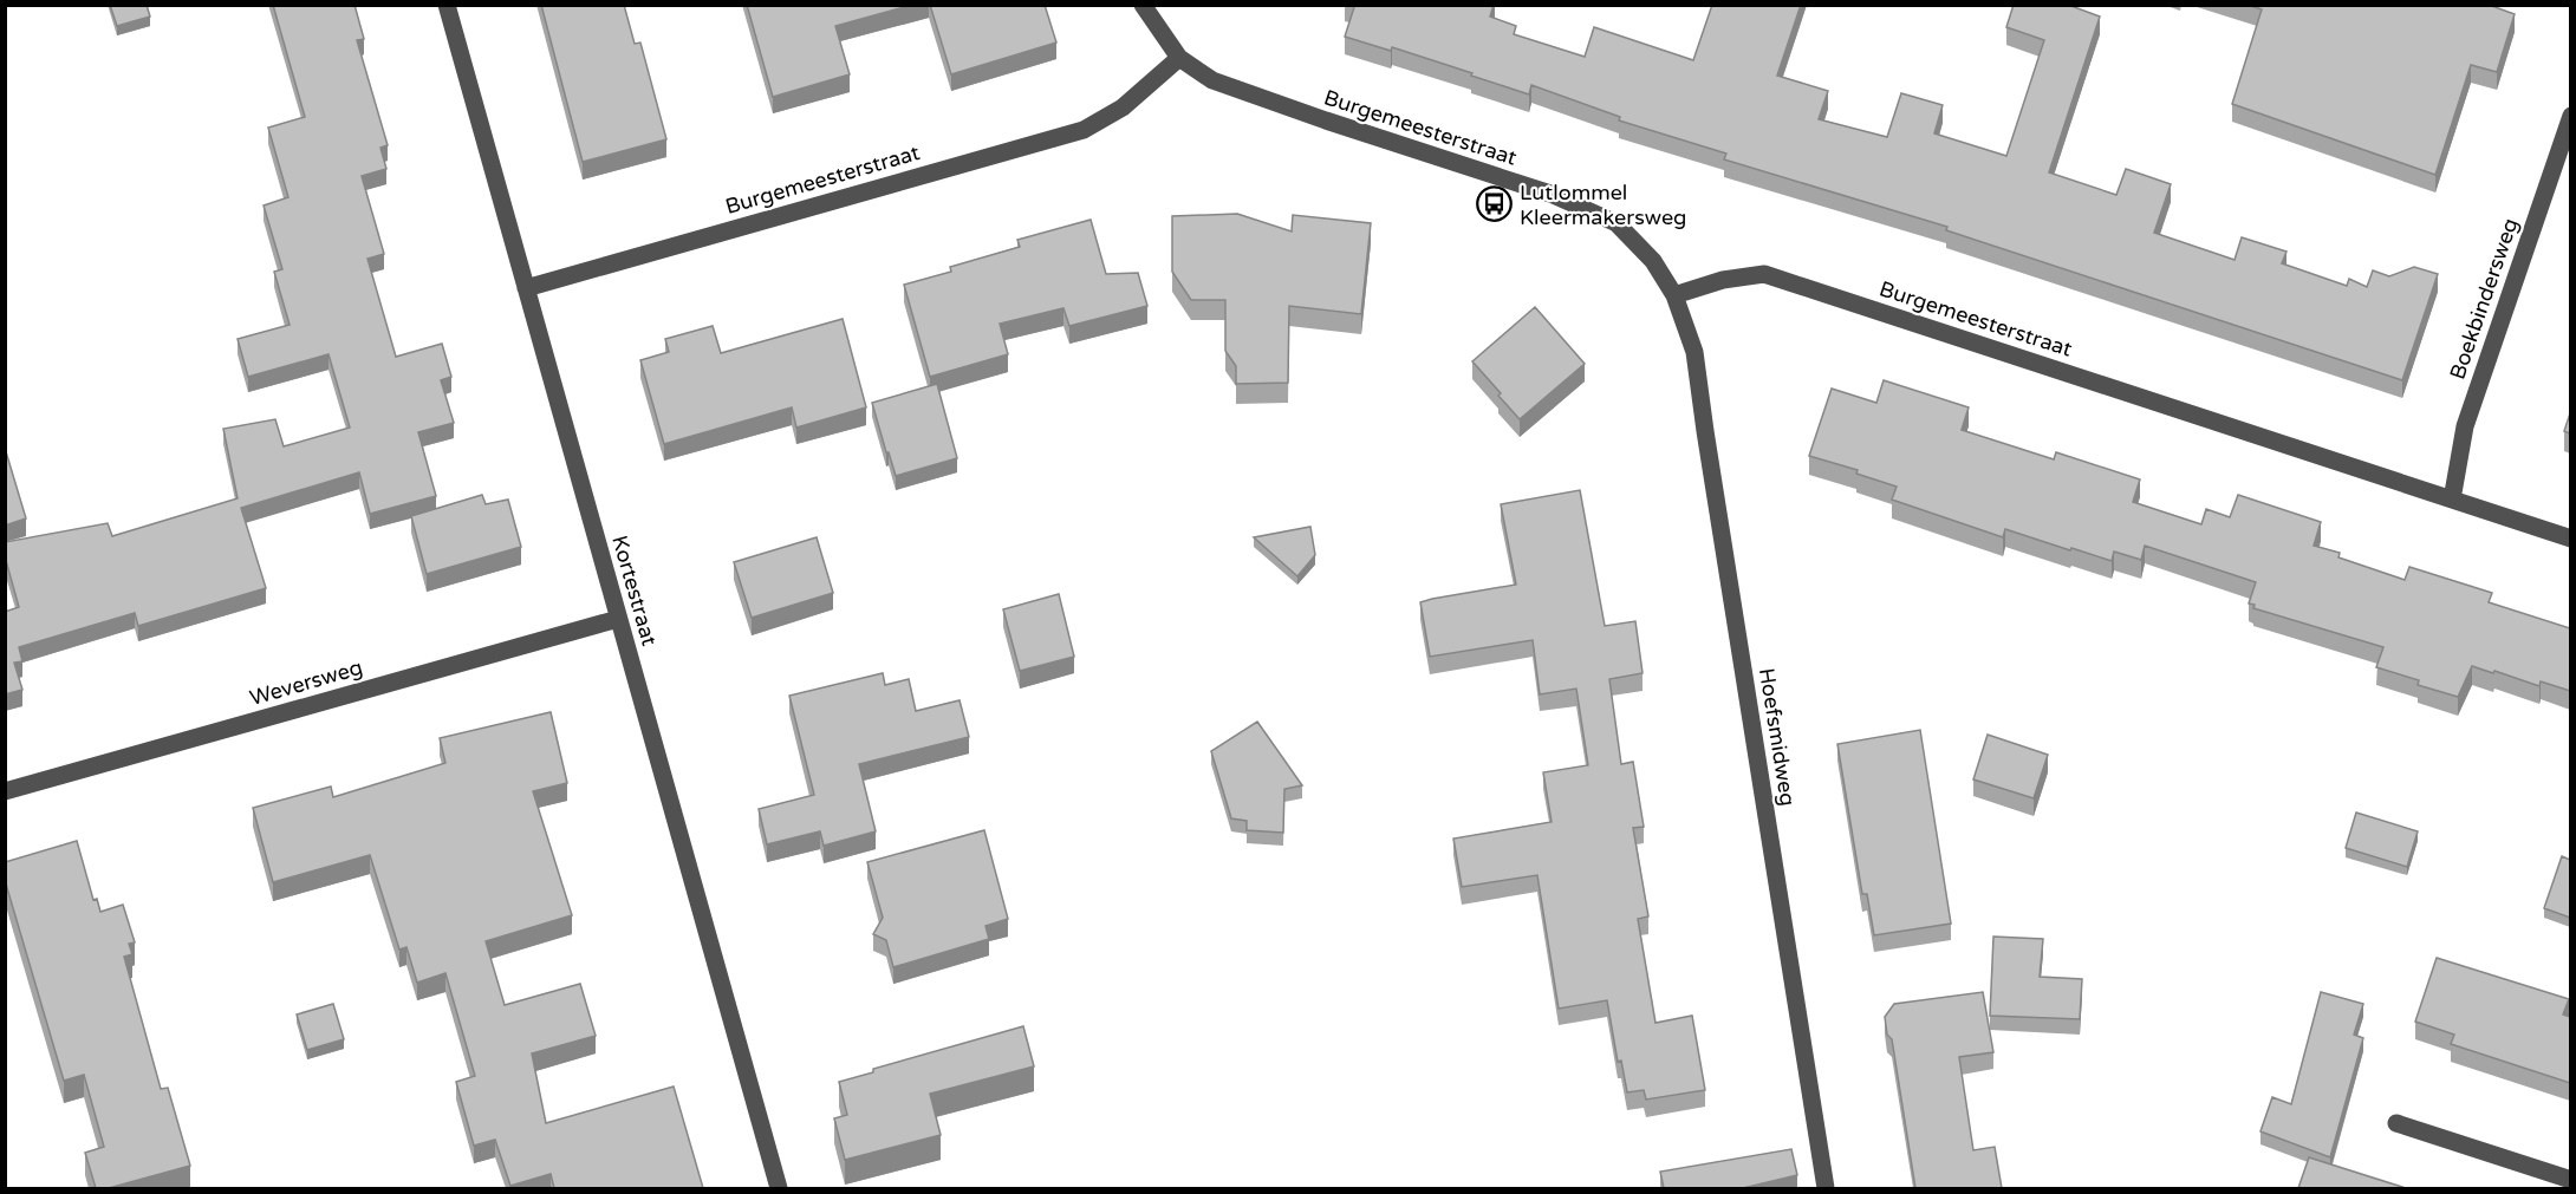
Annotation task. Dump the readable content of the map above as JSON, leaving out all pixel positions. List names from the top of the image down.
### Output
{
  "streets": {
    "street": [
      "Burgemeesterstraat",
      "Boekbindersweg",
      "Kortestraat",
      "Weversweg",
      "Hoefsmidweg"
    ]
  },
  "crossings": [
    ["Burgemeesterstraat", "Boekbindersweg"],
    ["Burgemeesterstraat", "Kortestraat"],
    ["Burgemeesterstraat", "Hoefsmidweg"],
    ["Kortestraat", "Weversweg"]
  ],
  "places": {
    "bus stop": ["Lutlommel Kleermakersweg"]
  }
}
